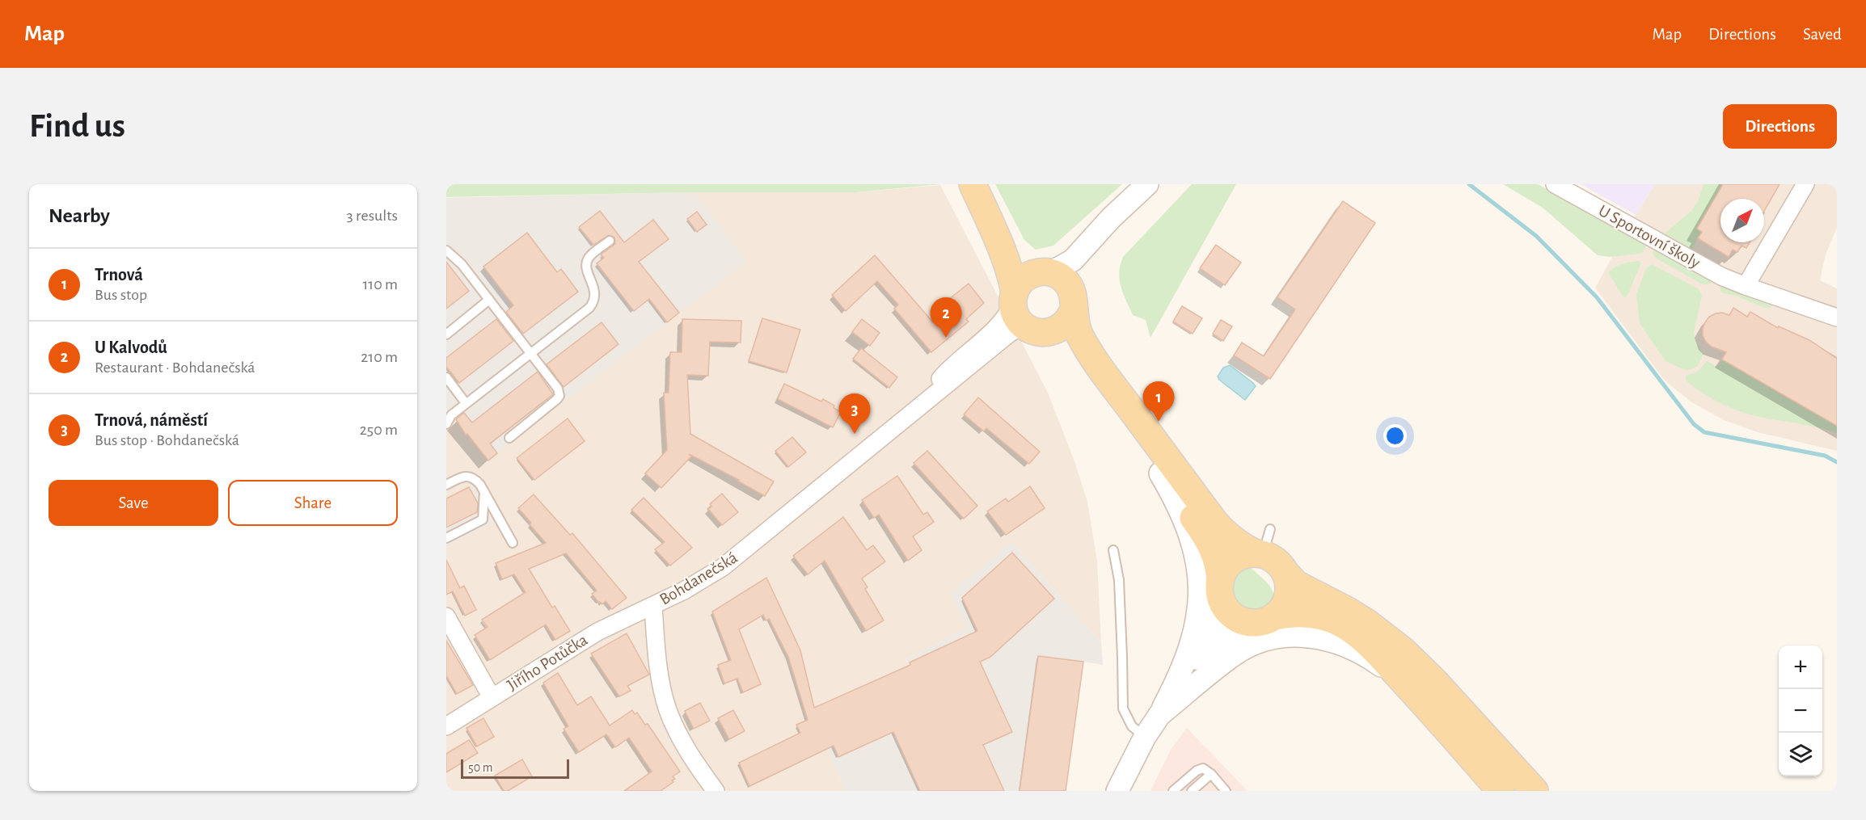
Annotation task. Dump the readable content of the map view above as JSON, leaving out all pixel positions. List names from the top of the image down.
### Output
{
  "streets": {
    "street": ["U Sportovní školy", "Bohdanečská", "Jiřího Potůčka"]
  },
  "crossings": [
    ["Bohdanečská", "Jiřího Potůčka"]
  ],
  "scale_bar": "50 m",
  "north": "top right",
  "page": {
    "header": "Map",
    "nav": ["Map", "Directions", "Saved"],
    "buttons": [
      "Directions",
      ["Save", "Share"]
    ],
    "title": "Find us",
    "heading": ["Nearby", "3 results"],
    "list": [
      {
        "mark": "1",
        "name": "Trnová",
        "note": "Bus stop",
        "value": "110 m"
      },
      {
        "mark": "2",
        "name": "U Kalvodů",
        "note": "Restaurant · Bohdanečská",
        "value": "210 m"
      },
      {
        "mark": "3",
        "name": "Trnová, náměstí",
        "note": "Bus stop · Bohdanečská",
        "value": "250 m"
      }
    ],
    "pins": ["2", "1", "3"],
    "map_buttons": ["+", "−"],
    "scale": "50 m"
  }
}
